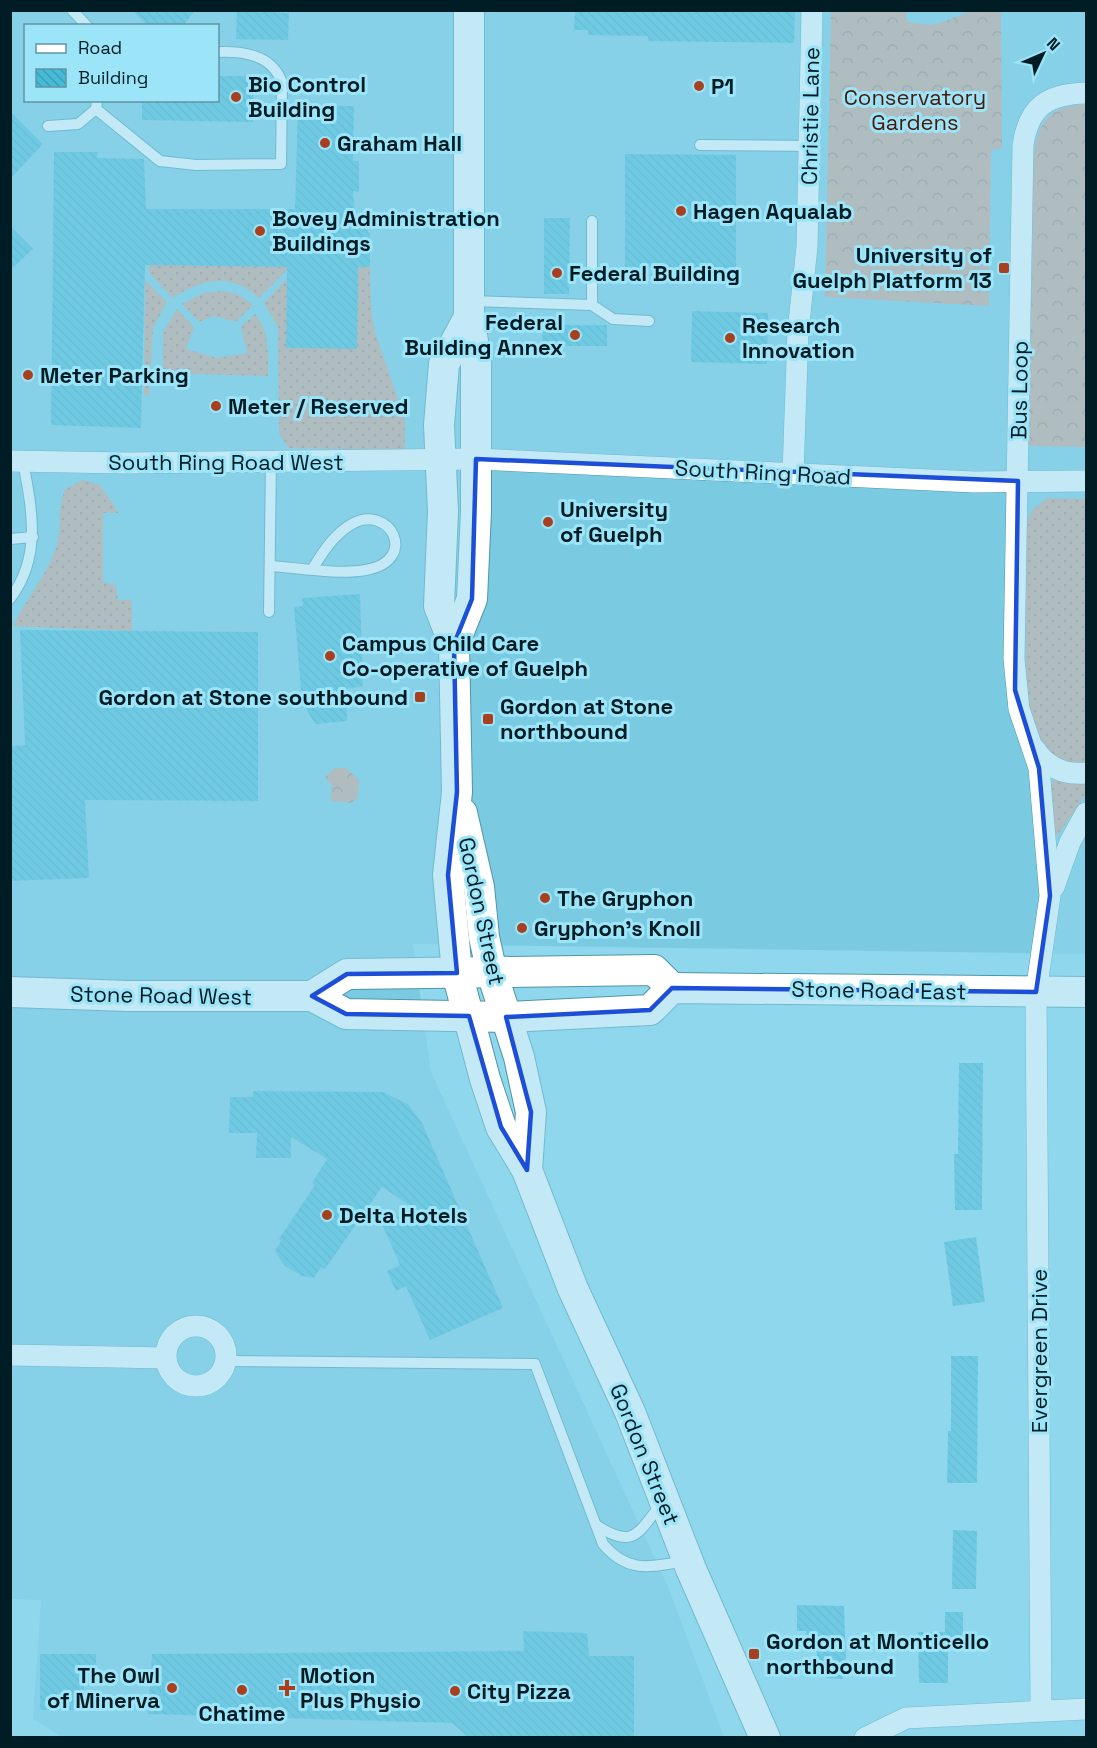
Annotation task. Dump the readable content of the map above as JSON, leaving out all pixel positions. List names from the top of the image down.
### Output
{
  "streets": {
    "main road": ["Gordon Street", "Stone Road East", "Stone Road West"],
    "street": [
      "Christie Lane",
      "Bus Loop",
      "South Ring Road West",
      "South Ring Road",
      "Evergreen Drive"
    ]
  },
  "crossings": [
    ["Christie Lane", "South Ring Road"],
    ["Bus Loop", "South Ring Road"],
    ["Bus Loop", "Stone Road East"],
    ["Bus Loop", "Evergreen Drive"],
    ["South Ring Road West", "South Ring Road"],
    ["South Ring Road West", "Gordon Street"],
    ["South Ring Road", "Gordon Street"],
    ["Gordon Street", "Stone Road West"],
    ["Stone Road East", "Evergreen Drive"]
  ],
  "parks": ["Conservatory Gardens"],
  "places": {
    "other": [
      "P1",
      "Bio Control Building",
      "Graham Hall",
      "Hagen Aqualab",
      "Bovey Administration Buildings",
      "Federal Building",
      "Federal Building Annex",
      "Research Innovation",
      "Meter Parking",
      "Meter / Reserved",
      "University of Guelph",
      "Campus Child Care Co-operative of Guelph",
      "The Gryphon",
      "Gryphon's Knoll",
      "Delta Hotels",
      "The Owl of Minerva",
      "Chatime",
      "City Pizza"
    ],
    "transit": [
      "University of Guelph Platform 13",
      "Gordon at Stone southbound",
      "Gordon at Stone northbound",
      "Gordon at Monticello northbound"
    ],
    "health": ["Motion Plus Physio"]
  },
  "legend": ["Road", "Building"],
  "north": "top right"
}
